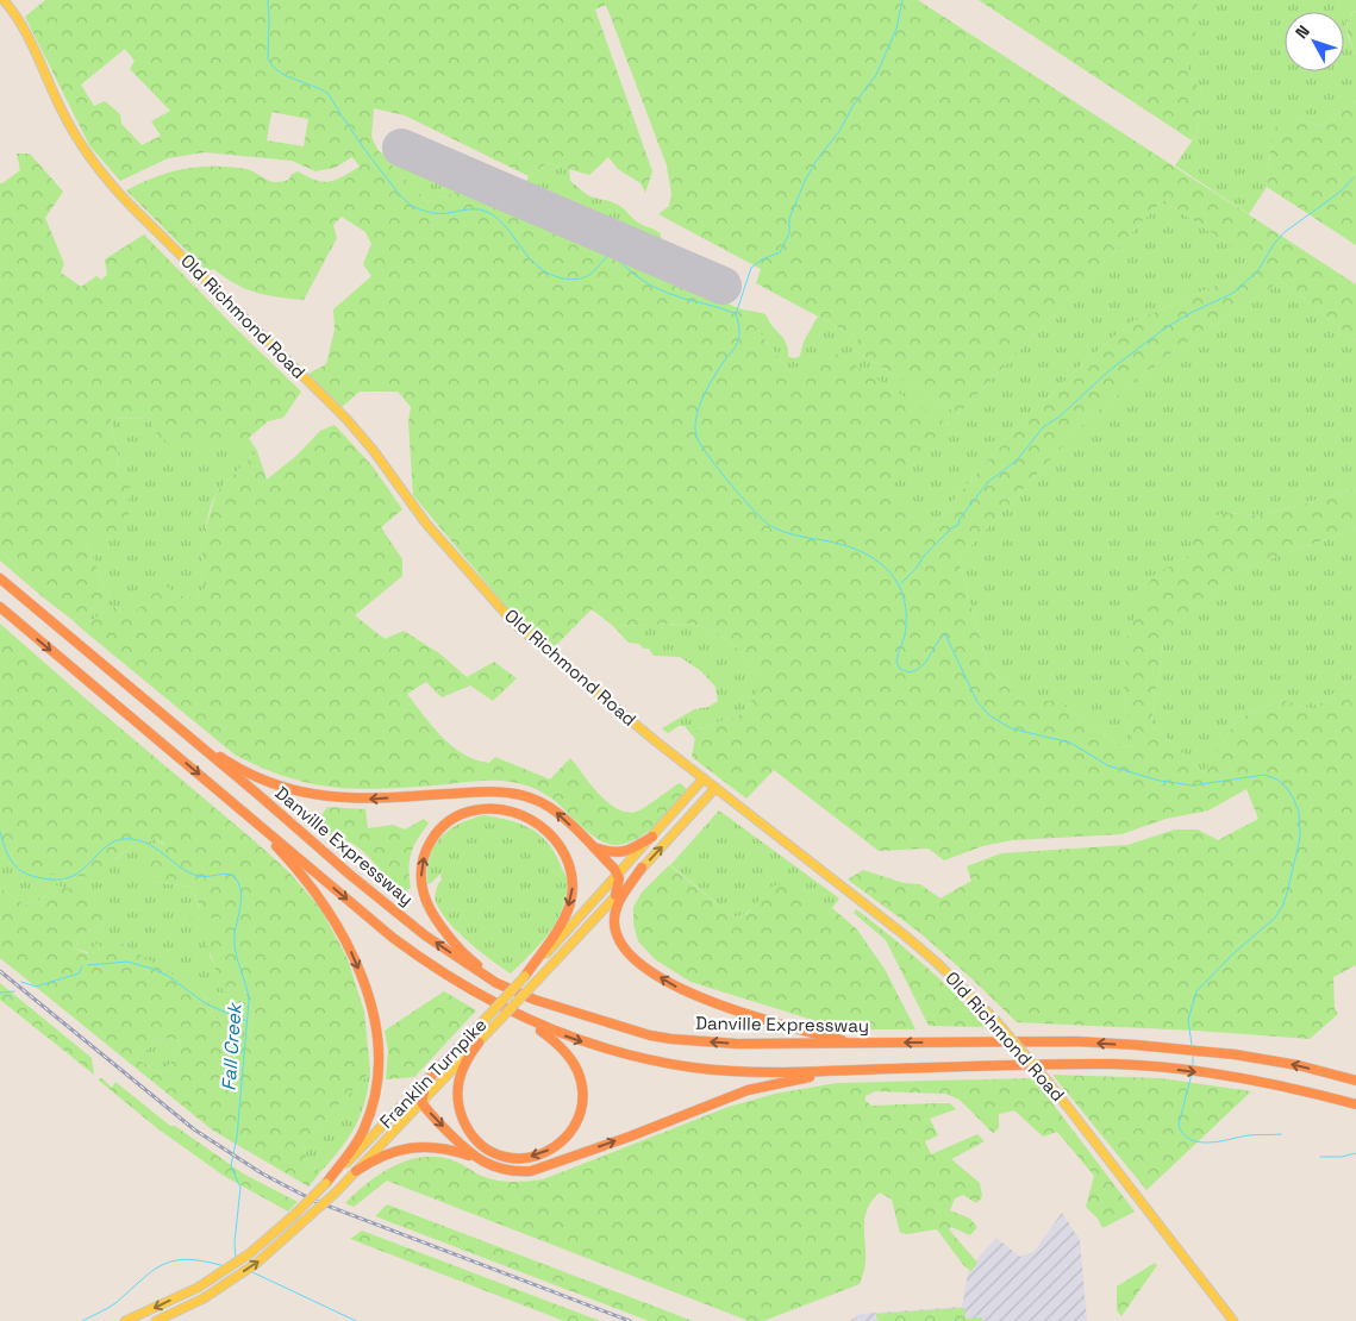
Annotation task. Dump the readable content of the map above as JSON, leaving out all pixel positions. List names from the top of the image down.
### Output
{
  "streets": {
    "highway": ["Danville Expressway"],
    "main road": ["Old Richmond Road", "Franklin Turnpike"]
  },
  "crossings": [
    ["Old Richmond Road", "Franklin Turnpike"]
  ],
  "water": ["Fall Creek"],
  "north": "top left"
}
